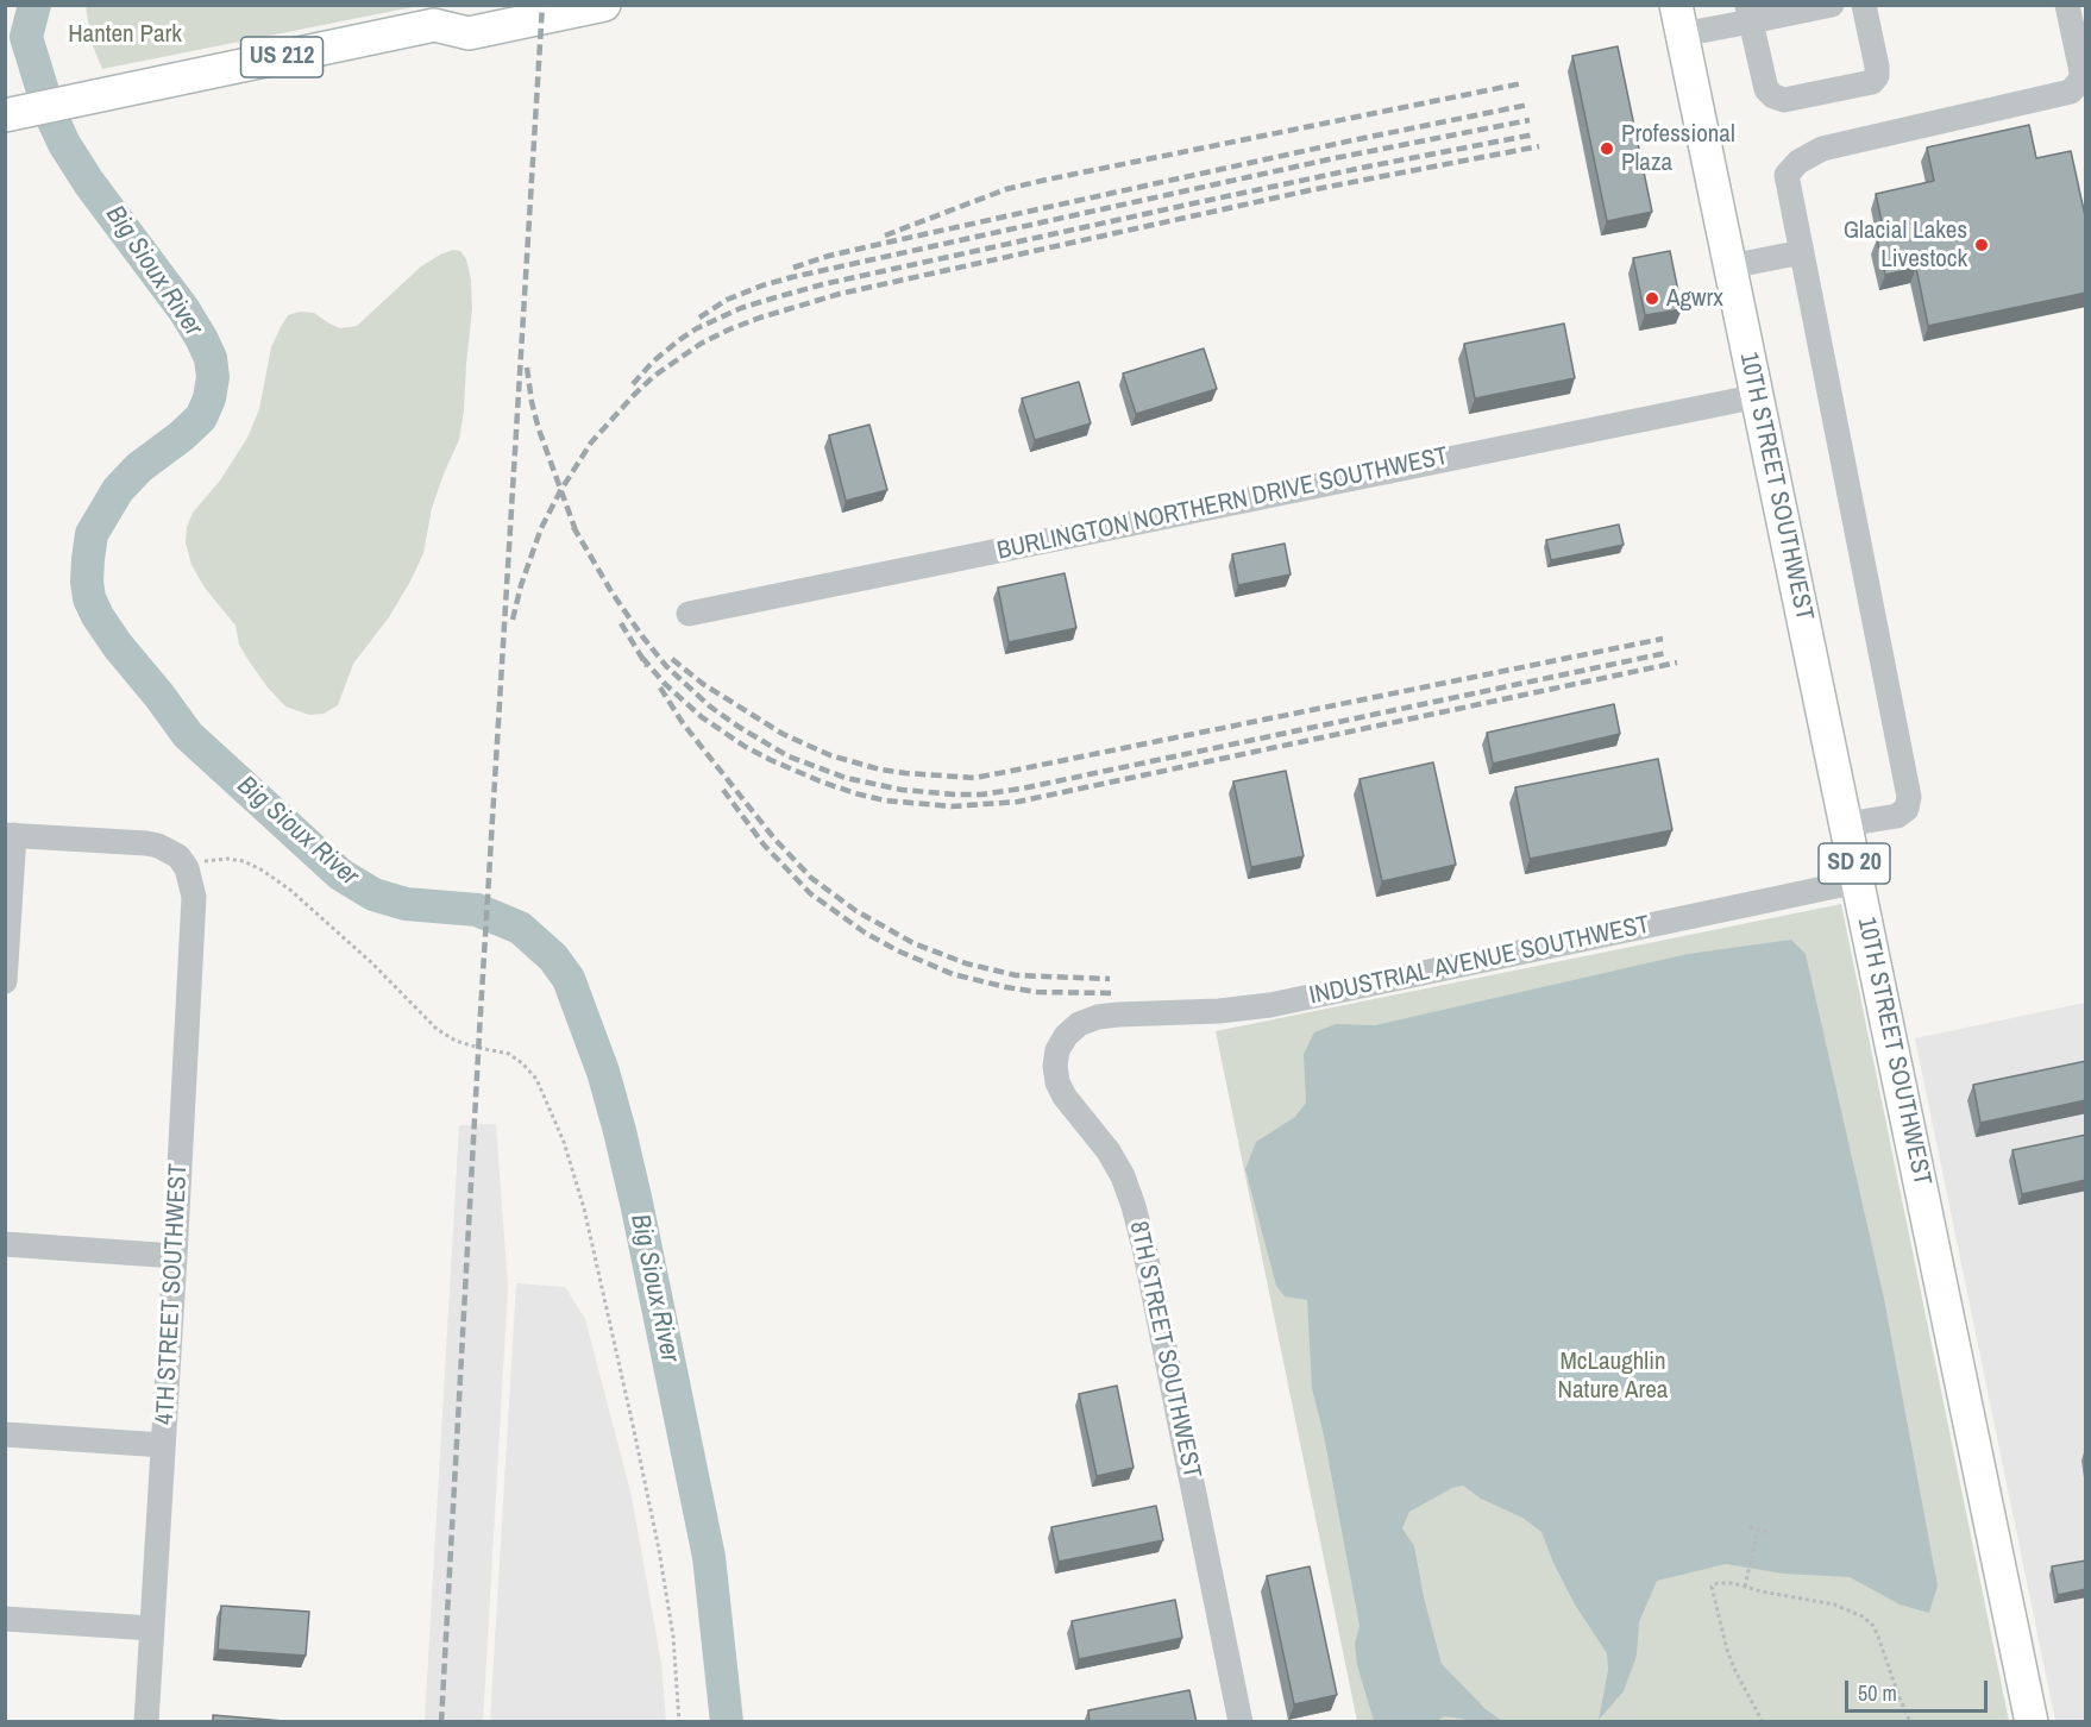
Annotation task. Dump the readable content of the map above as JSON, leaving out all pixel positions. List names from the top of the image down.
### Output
{
  "streets": {
    "main road": ["US 212", "10TH STREET SOUTHWEST", "SD 20"],
    "street": [
      "BURLINGTON NORTHERN DRIVE SOUTHWEST",
      "INDUSTRIAL AVENUE SOUTHWEST",
      "4TH STREET SOUTHWEST",
      "8TH STREET SOUTHWEST"
    ]
  },
  "crossings": [
    ["10TH STREET SOUTHWEST", "BURLINGTON NORTHERN DRIVE SOUTHWEST"],
    ["10TH STREET SOUTHWEST", "INDUSTRIAL AVENUE SOUTHWEST"],
    ["INDUSTRIAL AVENUE SOUTHWEST", "8TH STREET SOUTHWEST"]
  ],
  "water": ["Big Sioux River"],
  "parks": ["Hanten Park", "McLaughlin Nature Area"],
  "places": ["Professional Plaza", "Glacial Lakes Livestock", "Agwrx"],
  "scale_bar": "50 m"
}
